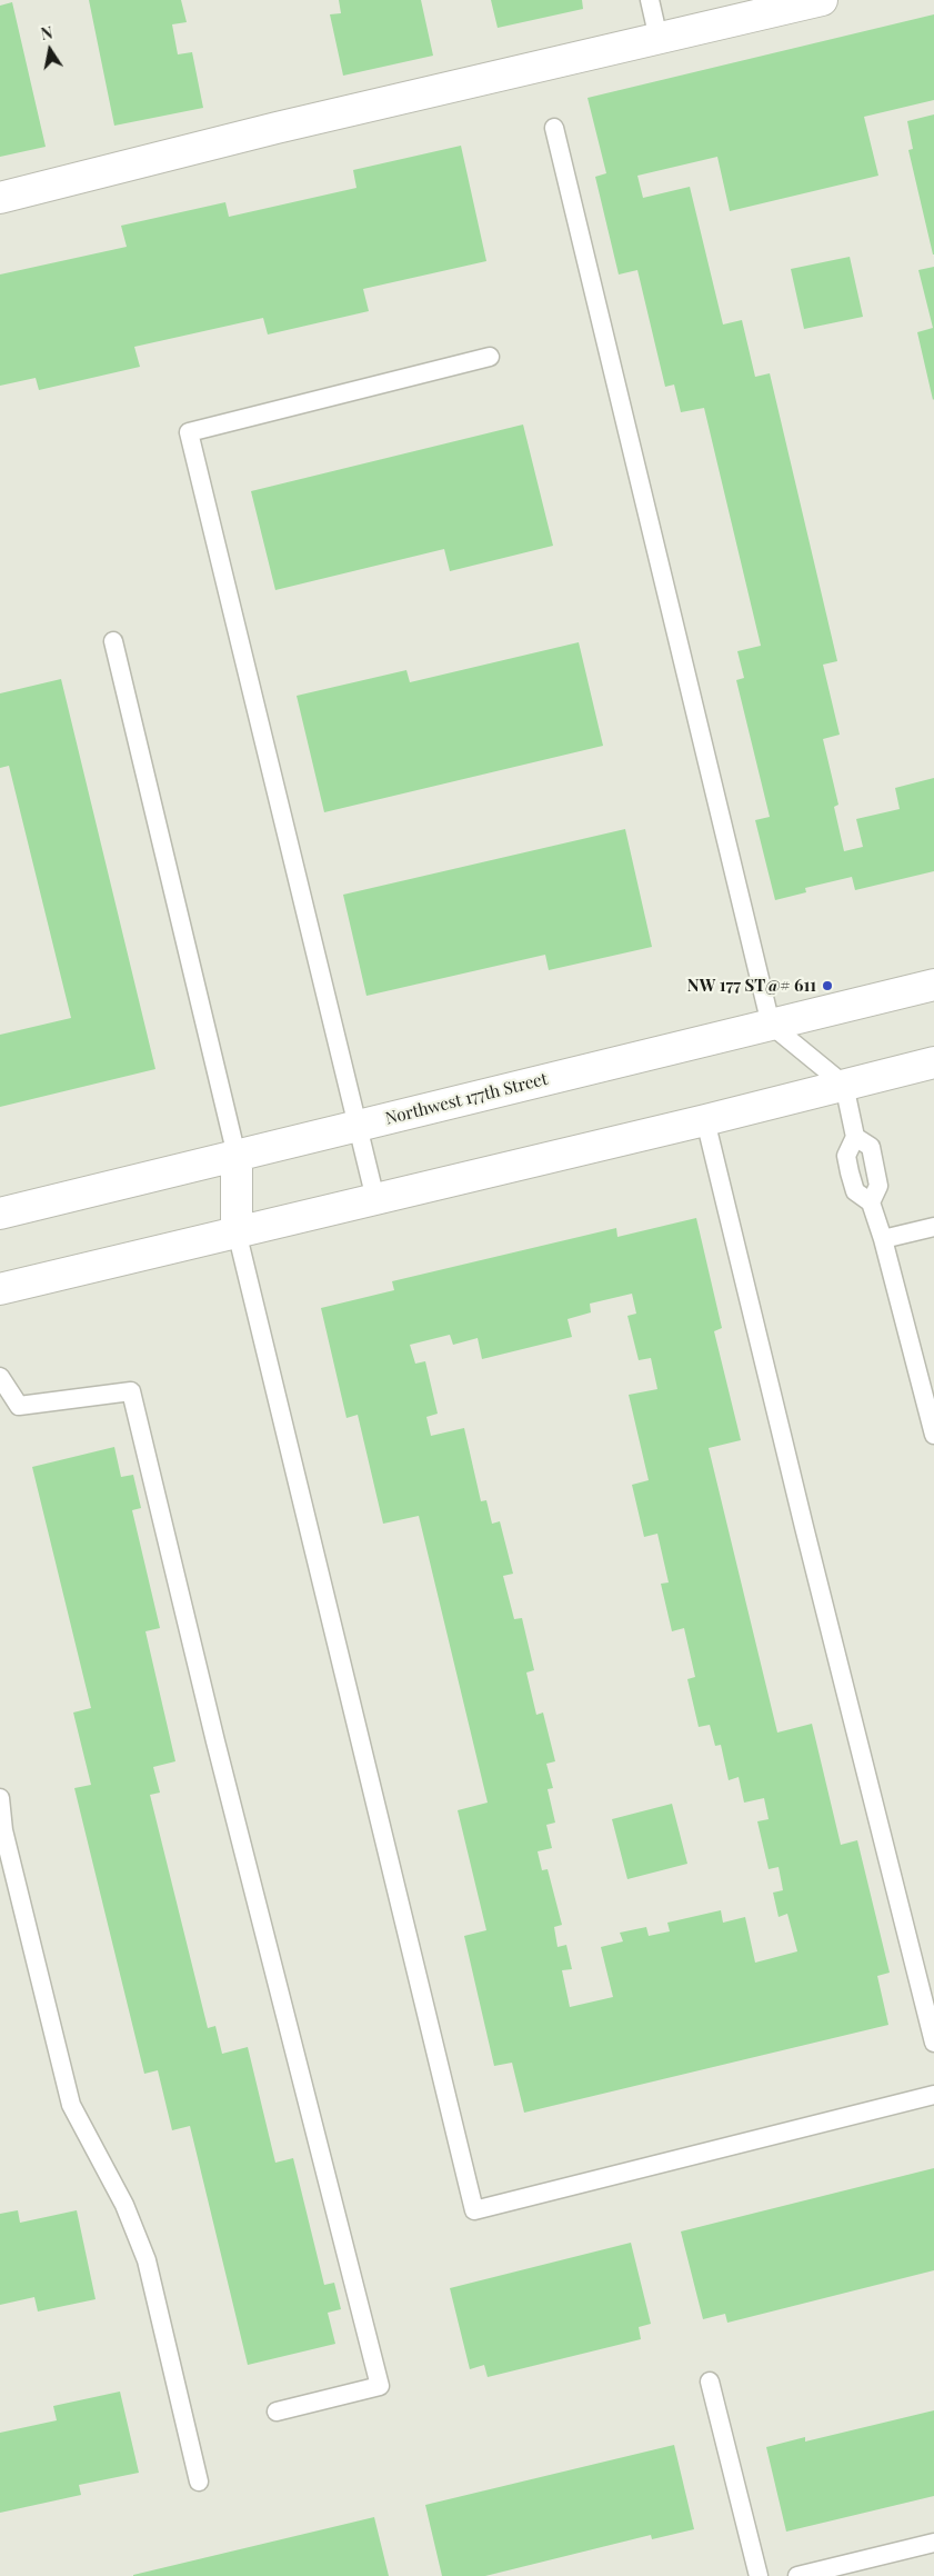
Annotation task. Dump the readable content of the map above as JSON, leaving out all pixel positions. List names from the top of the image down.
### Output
{
  "streets": {
    "street": ["Northwest 177th Street"]
  },
  "places": ["NW 177 ST@# 611"],
  "north": "top"
}
